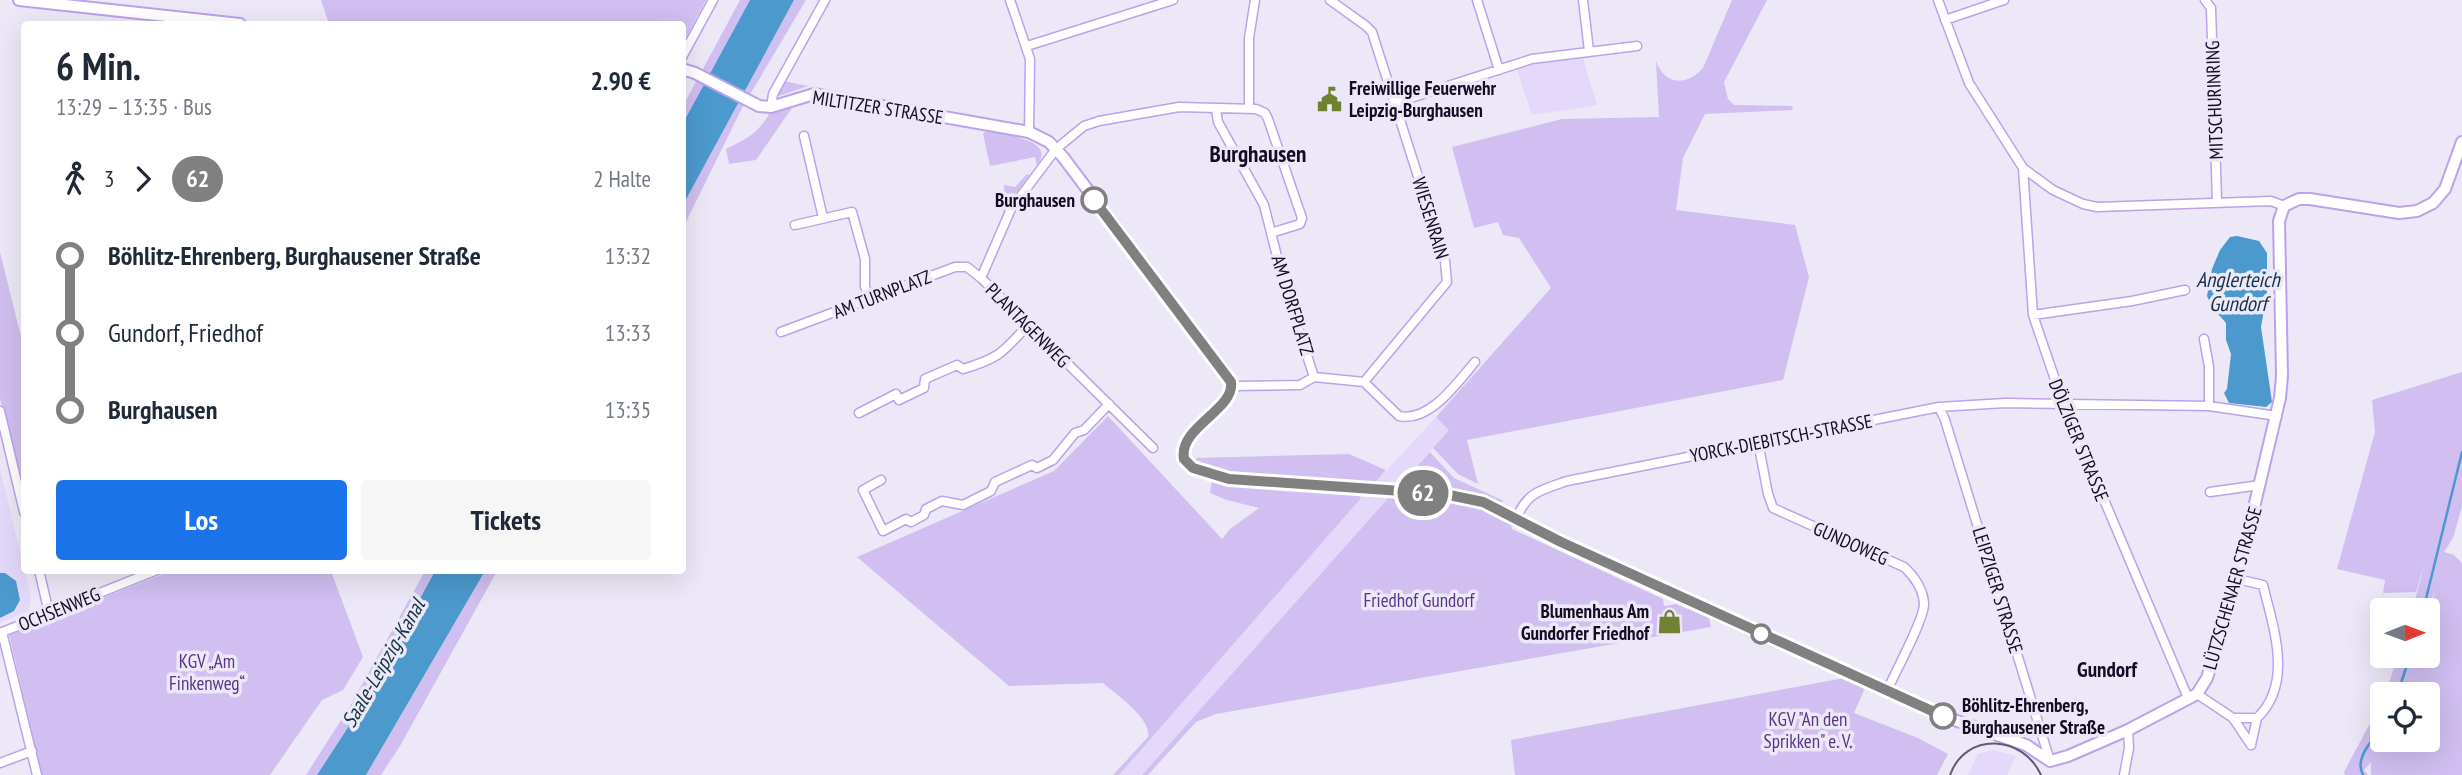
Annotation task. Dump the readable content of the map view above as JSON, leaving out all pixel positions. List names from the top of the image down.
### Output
{
  "streets": {
    "street": [
      "MITSCHURINRING",
      "MILTITZER STRASSE",
      "WIESENRAIN",
      "AM TURNPLATZ",
      "AM DORFPLATZ",
      "PLANTAGENWEG",
      "YORCK-DIEBITSCH-STRASSE",
      "DÖLZIGER STRASSE",
      "GUNDOWEG",
      "LÜTZSCHENAER STRASSE",
      "LEIPZIGER STRASSE",
      "OCHSENWEG"
    ]
  },
  "crossings": [
    ["AM TURNPLATZ", "PLANTAGENWEG"],
    ["YORCK-DIEBITSCH-STRASSE", "DÖLZIGER STRASSE"],
    ["YORCK-DIEBITSCH-STRASSE", "GUNDOWEG"],
    ["YORCK-DIEBITSCH-STRASSE", "LÜTZSCHENAER STRASSE"],
    ["YORCK-DIEBITSCH-STRASSE", "LEIPZIGER STRASSE"],
    ["DÖLZIGER STRASSE", "LÜTZSCHENAER STRASSE"]
  ],
  "districts": ["Burghausen", "Gundorf"],
  "water": ["Anglerteich Gundorf", "Saale-Leipzig-Kanal"],
  "parks": ["Friedhof Gundorf", "KGV „Am Finkenweg“", "KGV \"An den Sprikken\" e. V."],
  "places": {
    "public building": ["Freiwillige Feuerwehr Leipzig-Burghausen"],
    "other": ["Burghausen", "Böhlitz-Ehrenberg, Burghausener Straße"],
    "shop": ["Blumenhaus Am Gundorfer Friedhof"]
  },
  "lines": ["bus line 62"],
  "north": "right",
  "page": {
    "on_map": "62",
    "heading": ["6 Min.", "13:29 – 13:35 · Bus", "2.90 €"],
    "legs": ["3", "62", "2 Halte"],
    "list": [
      {
        "name": "Böhlitz-Ehrenberg, Burghausener Straße",
        "value": "13:32"
      },
      {
        "name": "Gundorf, Friedhof",
        "value": "13:33"
      },
      {
        "name": "Burghausen",
        "value": "13:35"
      }
    ],
    "buttons": ["Los", "Tickets"]
  }
}
